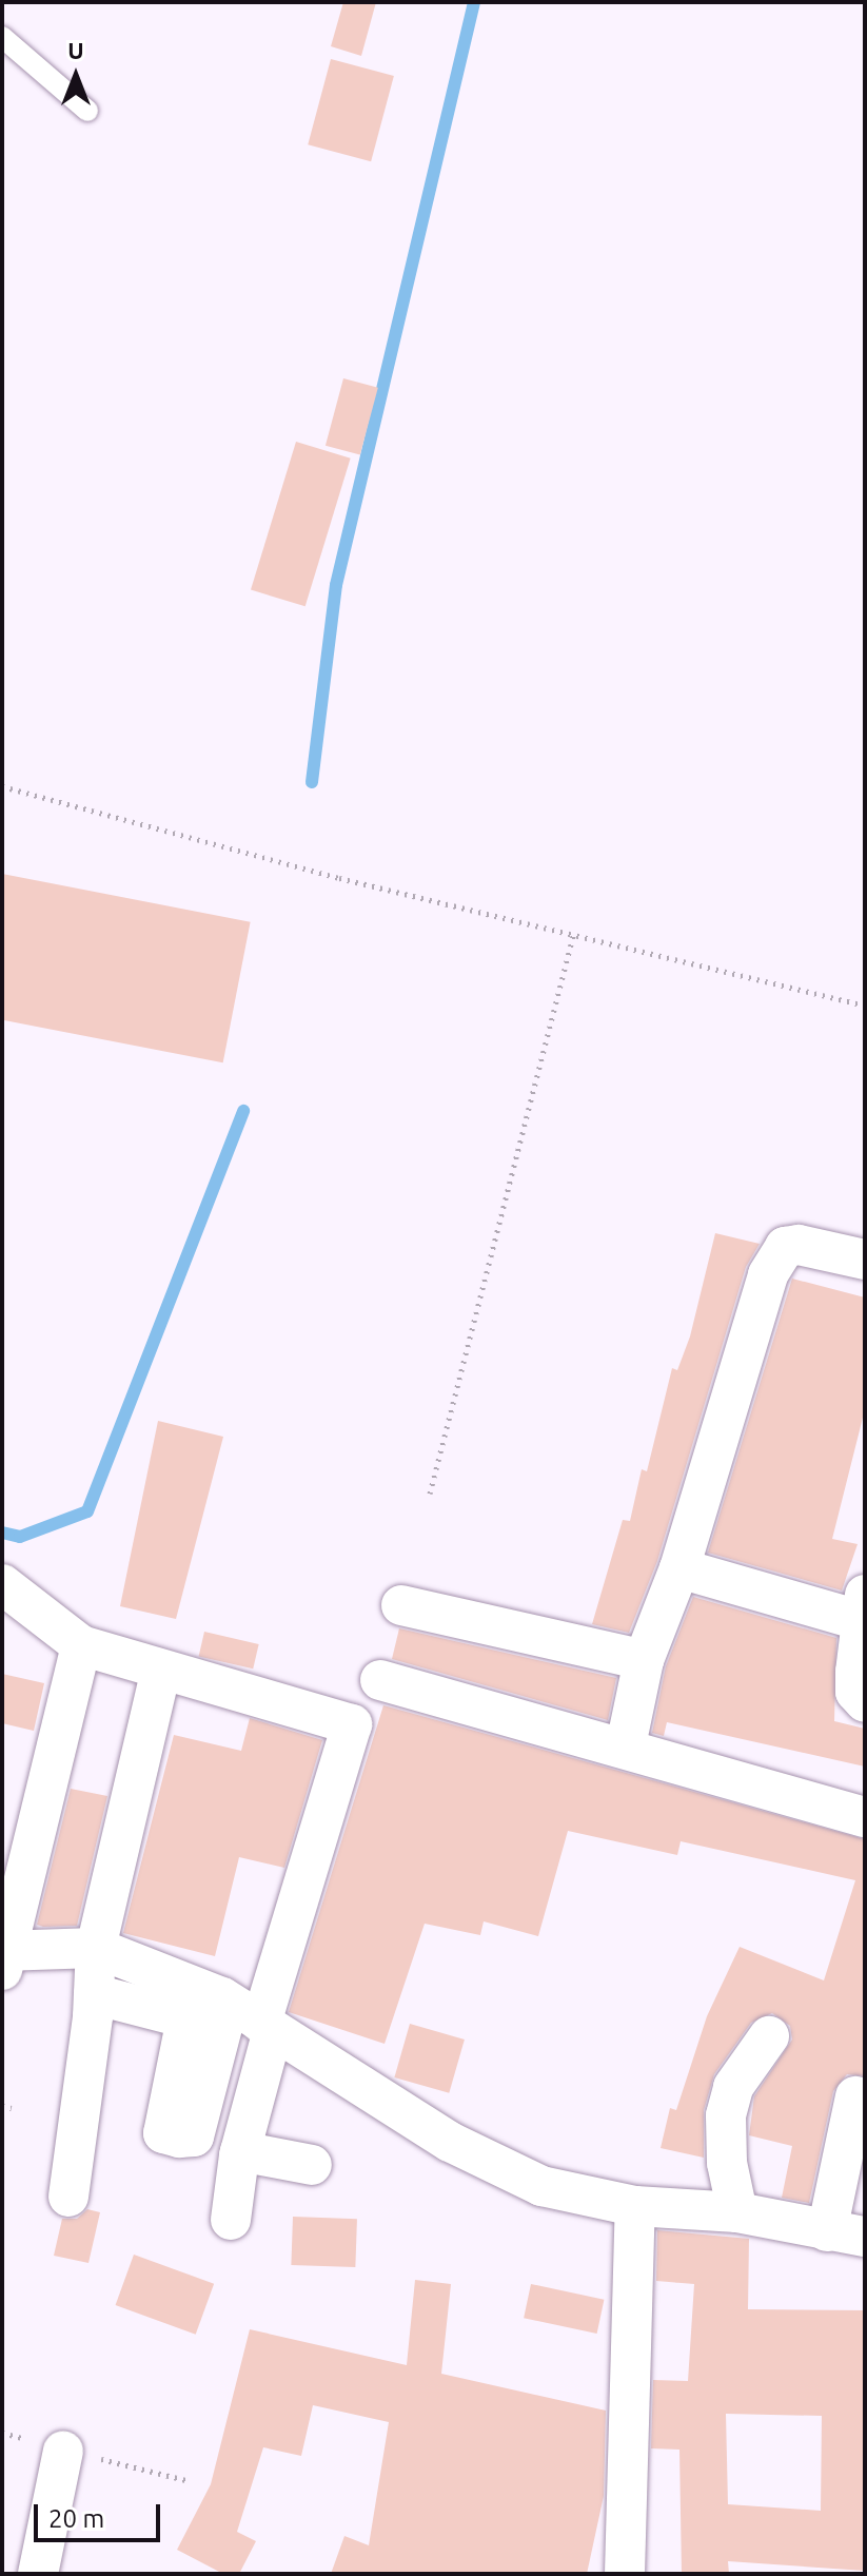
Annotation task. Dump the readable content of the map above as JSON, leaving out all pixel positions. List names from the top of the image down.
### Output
{
  "scale_bar": "20 m",
  "north": "top"
}
